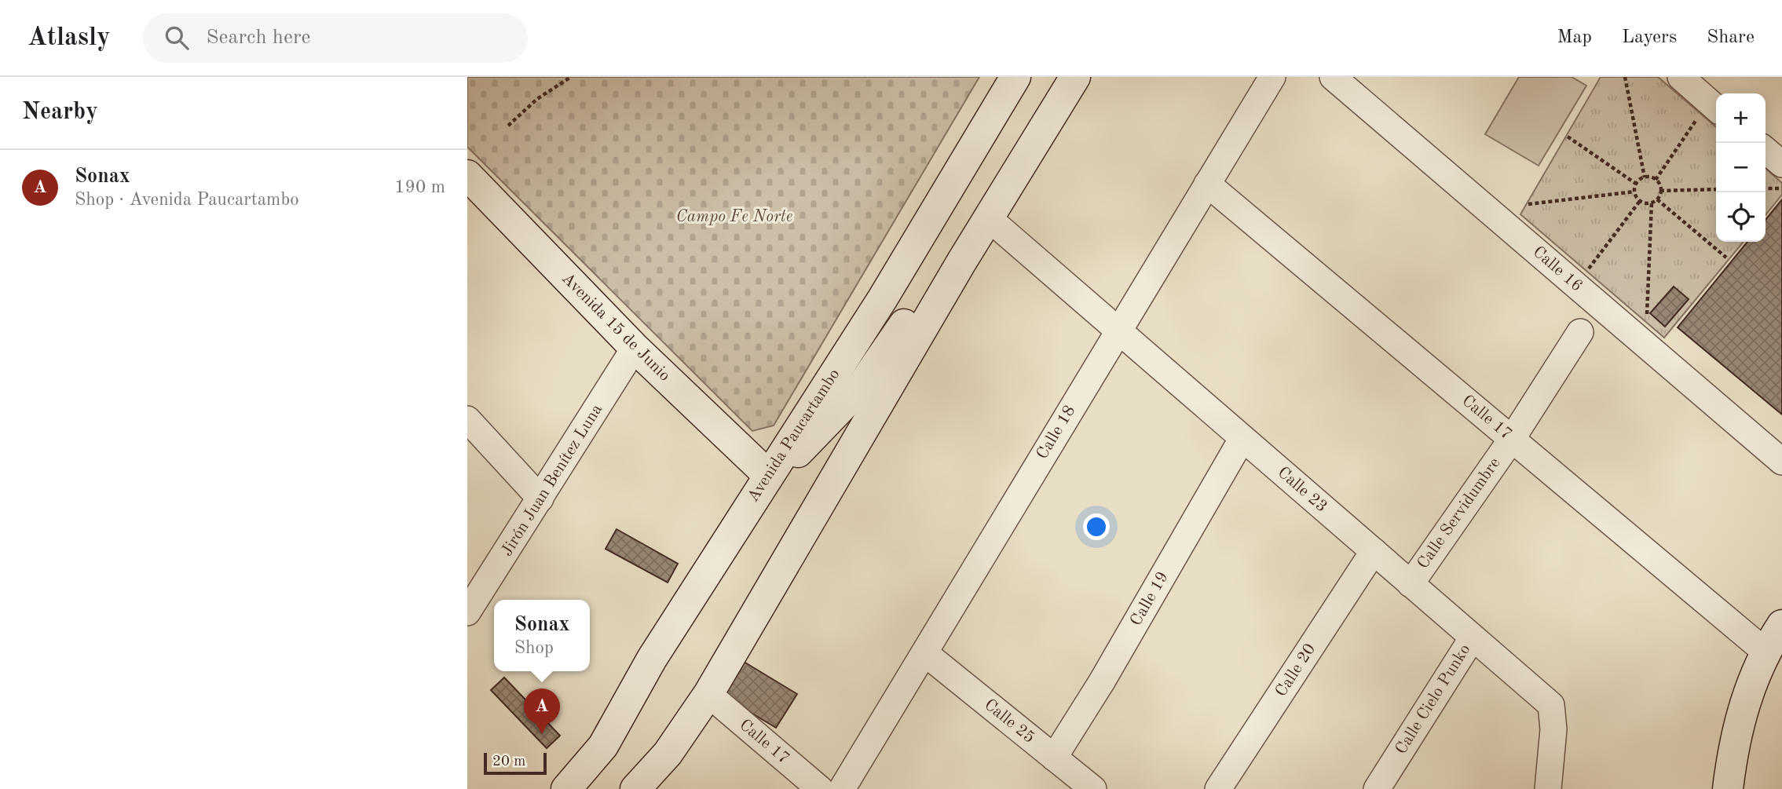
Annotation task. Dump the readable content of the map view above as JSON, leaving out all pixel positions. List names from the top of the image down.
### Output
{
  "streets": {
    "main road": ["Avenida 15 de Junio", "Avenida Paucartambo"],
    "street": [
      "Calle 16",
      "Calle 17",
      "Calle 18",
      "Jirón Juan Benítez Luna",
      "Calle 23",
      "Calle Servidumbre",
      "Calle 19",
      "Calle 20",
      "Calle Cielo Punko",
      "Calle 25"
    ]
  },
  "crossings": [
    ["Avenida 15 de Junio", "Avenida Paucartambo"],
    ["Avenida 15 de Junio", "Jirón Juan Benítez Luna"],
    ["Calle 17", "Calle 18"],
    ["Calle 17", "Calle Servidumbre"],
    ["Calle 18", "Calle 23"],
    ["Calle 18", "Calle 25"],
    ["Calle 23", "Calle Servidumbre"],
    ["Calle 23", "Calle 19"],
    ["Calle 23", "Calle 20"],
    ["Calle 23", "Calle Cielo Punko"],
    ["Calle 19", "Calle 25"]
  ],
  "parks": ["Campo Fe Norte"],
  "scale_bar": "20 m",
  "page": {
    "header": "Atlasly",
    "search": "Search here",
    "nav": ["Map", "Layers", "Share"],
    "heading": "Nearby",
    "map_buttons": ["+", "−"],
    "list": [
      {
        "mark": "A",
        "name": "Sonax",
        "note": "Shop · Avenida Paucartambo",
        "value": "190 m"
      }
    ],
    "popup": ["Sonax", "Shop"],
    "pins": "A",
    "scale": "20 m"
  }
}
